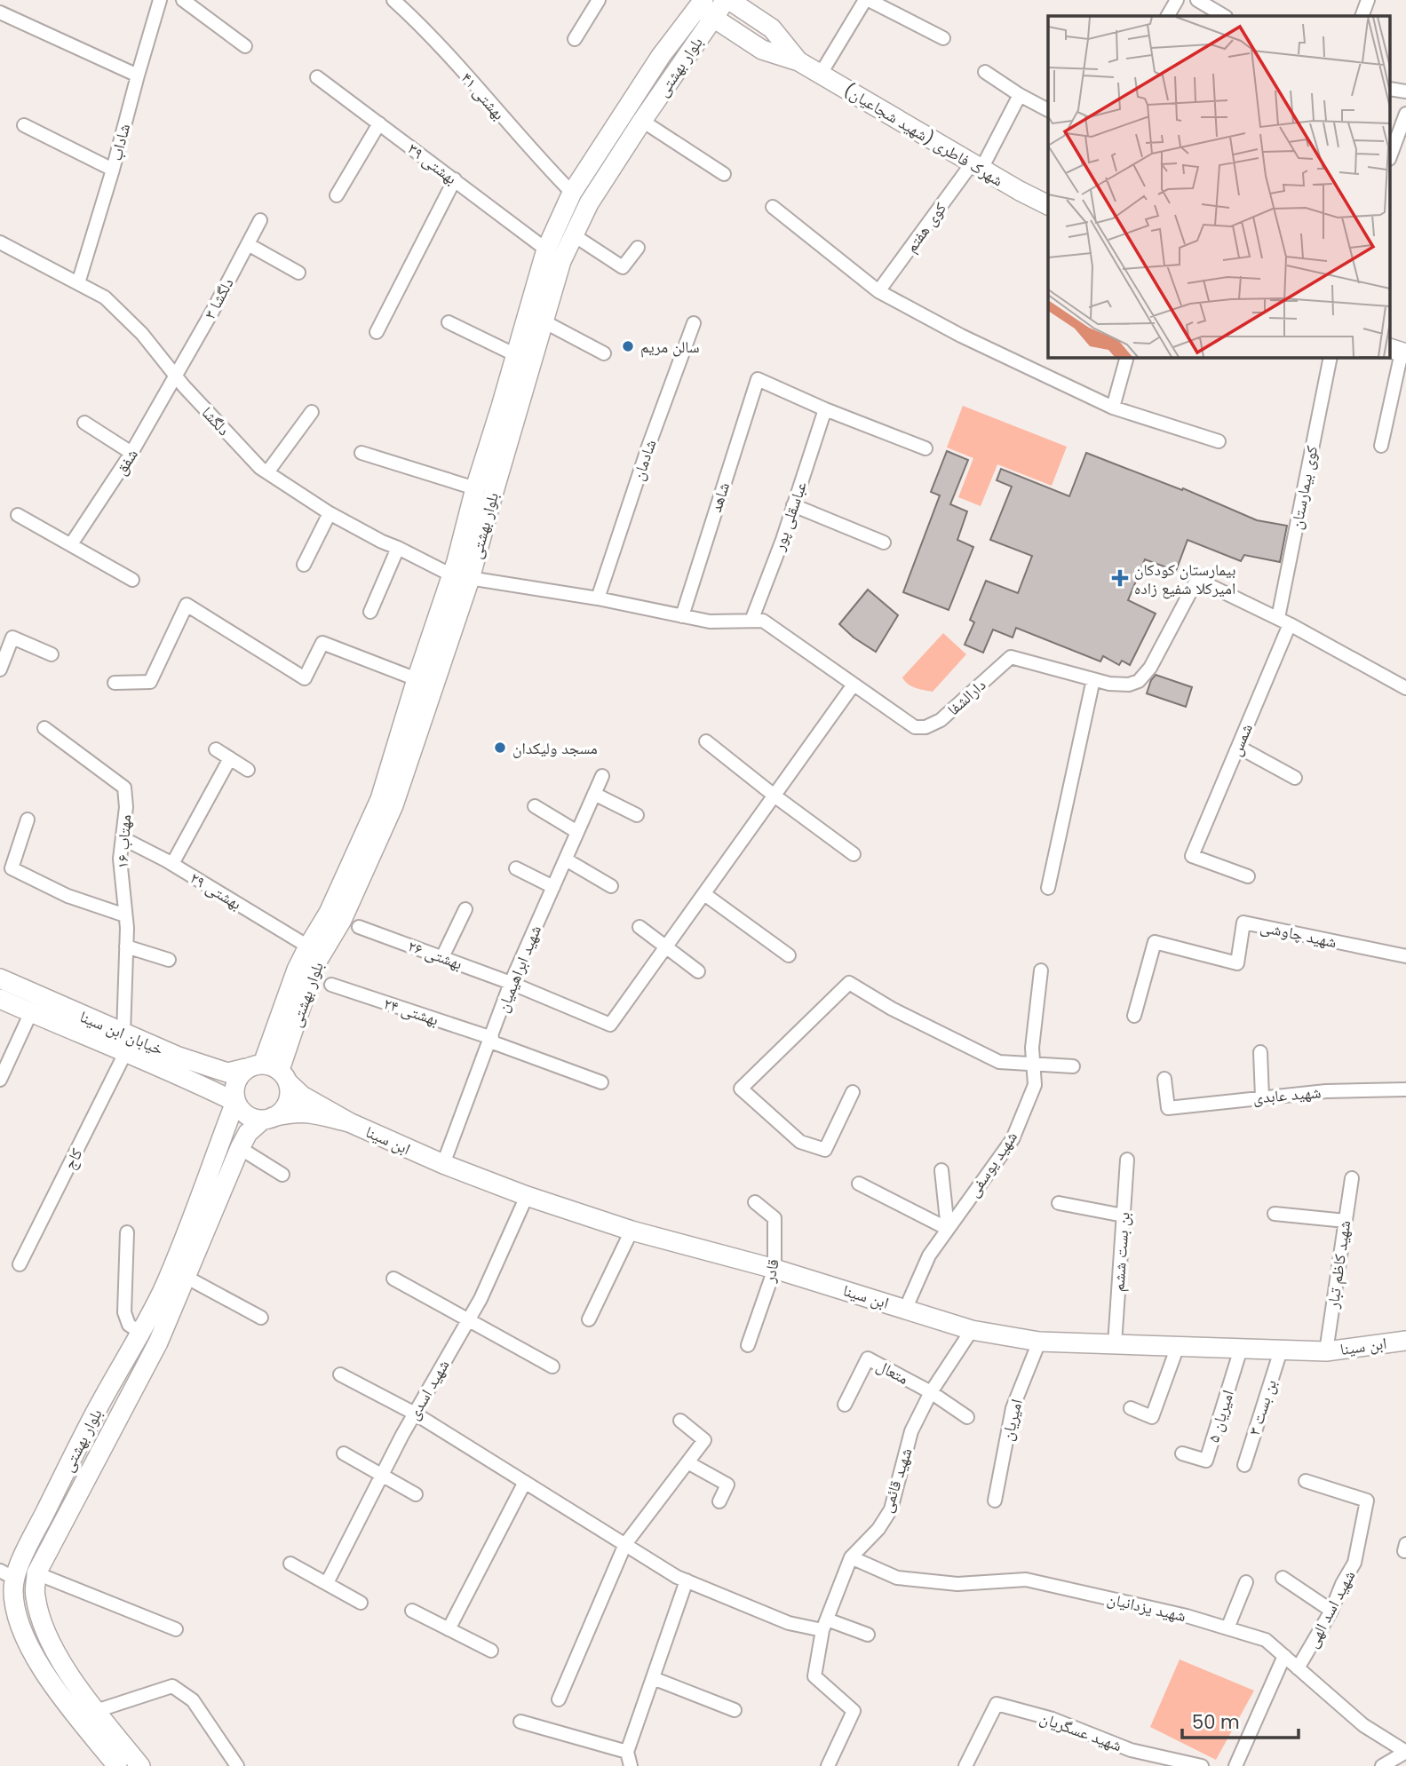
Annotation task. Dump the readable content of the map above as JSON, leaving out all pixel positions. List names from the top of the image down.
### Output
{
  "streets": {
    "main road": [
      "بلوار بهشتی",
      "شهرک فاطری (شهید شجاعیان)",
      "خیابان ابن سینا",
      "ابن سینا"
    ],
    "street": [
      "بهشتی ۴۱",
      "شاداب",
      "بهشتی ۳۹",
      "کوی هفتم",
      "دلگشا ۳",
      "دلگشا",
      "شادمان",
      "شفق",
      "کوی بیمارستان",
      "شاهد",
      "عباسقلی پور",
      "دارالشفا",
      "شمس",
      "مهتاب ۱۶",
      "بهشتی ۲۹",
      "شهید چاوشی",
      "بهشتی ۲۶",
      "شهید ابراهیمیان",
      "بهشتی ۲۴",
      "شهید عابدی",
      "کاج",
      "شهید یوسفی",
      "بن بست ششم",
      "شهید کاظم تبار",
      "قادر",
      "متعال",
      "شهید اسدی",
      "بن بست ۳",
      "امیریان ۵",
      "امیریان",
      "شهید قائمی",
      "شهید یزدانیان",
      "شهید اسد الهی",
      "شهید عسگریان"
    ]
  },
  "crossings": [
    ["بلوار بهشتی", "بهشتی ۴۱"],
    ["بلوار بهشتی", "شهرک فاطری (شهید شجاعیان)"],
    ["بلوار بهشتی", "بهشتی ۳۹"],
    ["بلوار بهشتی", "دلگشا"],
    ["بلوار بهشتی", "دارالشفا"],
    ["بلوار بهشتی", "بهشتی ۲۹"],
    ["بلوار بهشتی", "خیابان ابن سینا"],
    ["شهرک فاطری (شهید شجاعیان)", "کوی هفتم"],
    ["شاداب", "دلگشا"],
    ["دلگشا ۳", "دلگشا"],
    ["دلگشا ۳", "شفق"],
    ["دلگشا", "شفق"],
    ["دلگشا", "دارالشفا"],
    ["شادمان", "دارالشفا"],
    ["کوی بیمارستان", "دارالشفا"],
    ["کوی بیمارستان", "شمس"],
    ["شاهد", "عباسقلی پور"],
    ["شاهد", "دارالشفا"],
    ["عباسقلی پور", "دارالشفا"],
    ["دارالشفا", "شمس"],
    ["مهتاب ۱۶", "بهشتی ۲۹"],
    ["مهتاب ۱۶", "خیابان ابن سینا"],
    ["بهشتی ۲۶", "شهید ابراهیمیان"],
    ["شهید ابراهیمیان", "بهشتی ۲۴"],
    ["شهید ابراهیمیان", "ابن سینا"],
    ["خیابان ابن سینا", "کاج"],
    ["ابن سینا", "شهید یوسفی"],
    ["ابن سینا", "بن بست ششم"],
    ["ابن سینا", "شهید کاظم تبار"],
    ["ابن سینا", "قادر"],
    ["ابن سینا", "شهید اسدی"],
    ["ابن سینا", "بن بست ۳"],
    ["ابن سینا", "امیریان ۵"],
    ["ابن سینا", "امیریان"],
    ["ابن سینا", "شهید قائمی"],
    ["متعال", "شهید قائمی"],
    ["شهید قائمی", "شهید یزدانیان"],
    ["شهید یزدانیان", "شهید اسد الهی"]
  ],
  "places": {
    "other": ["سالن مریم", "مسجد ولیکدان"],
    "health": ["بیمارستان کودکان امیرکلا شفیع زاده"]
  },
  "scale_bar": "50 m"
}
